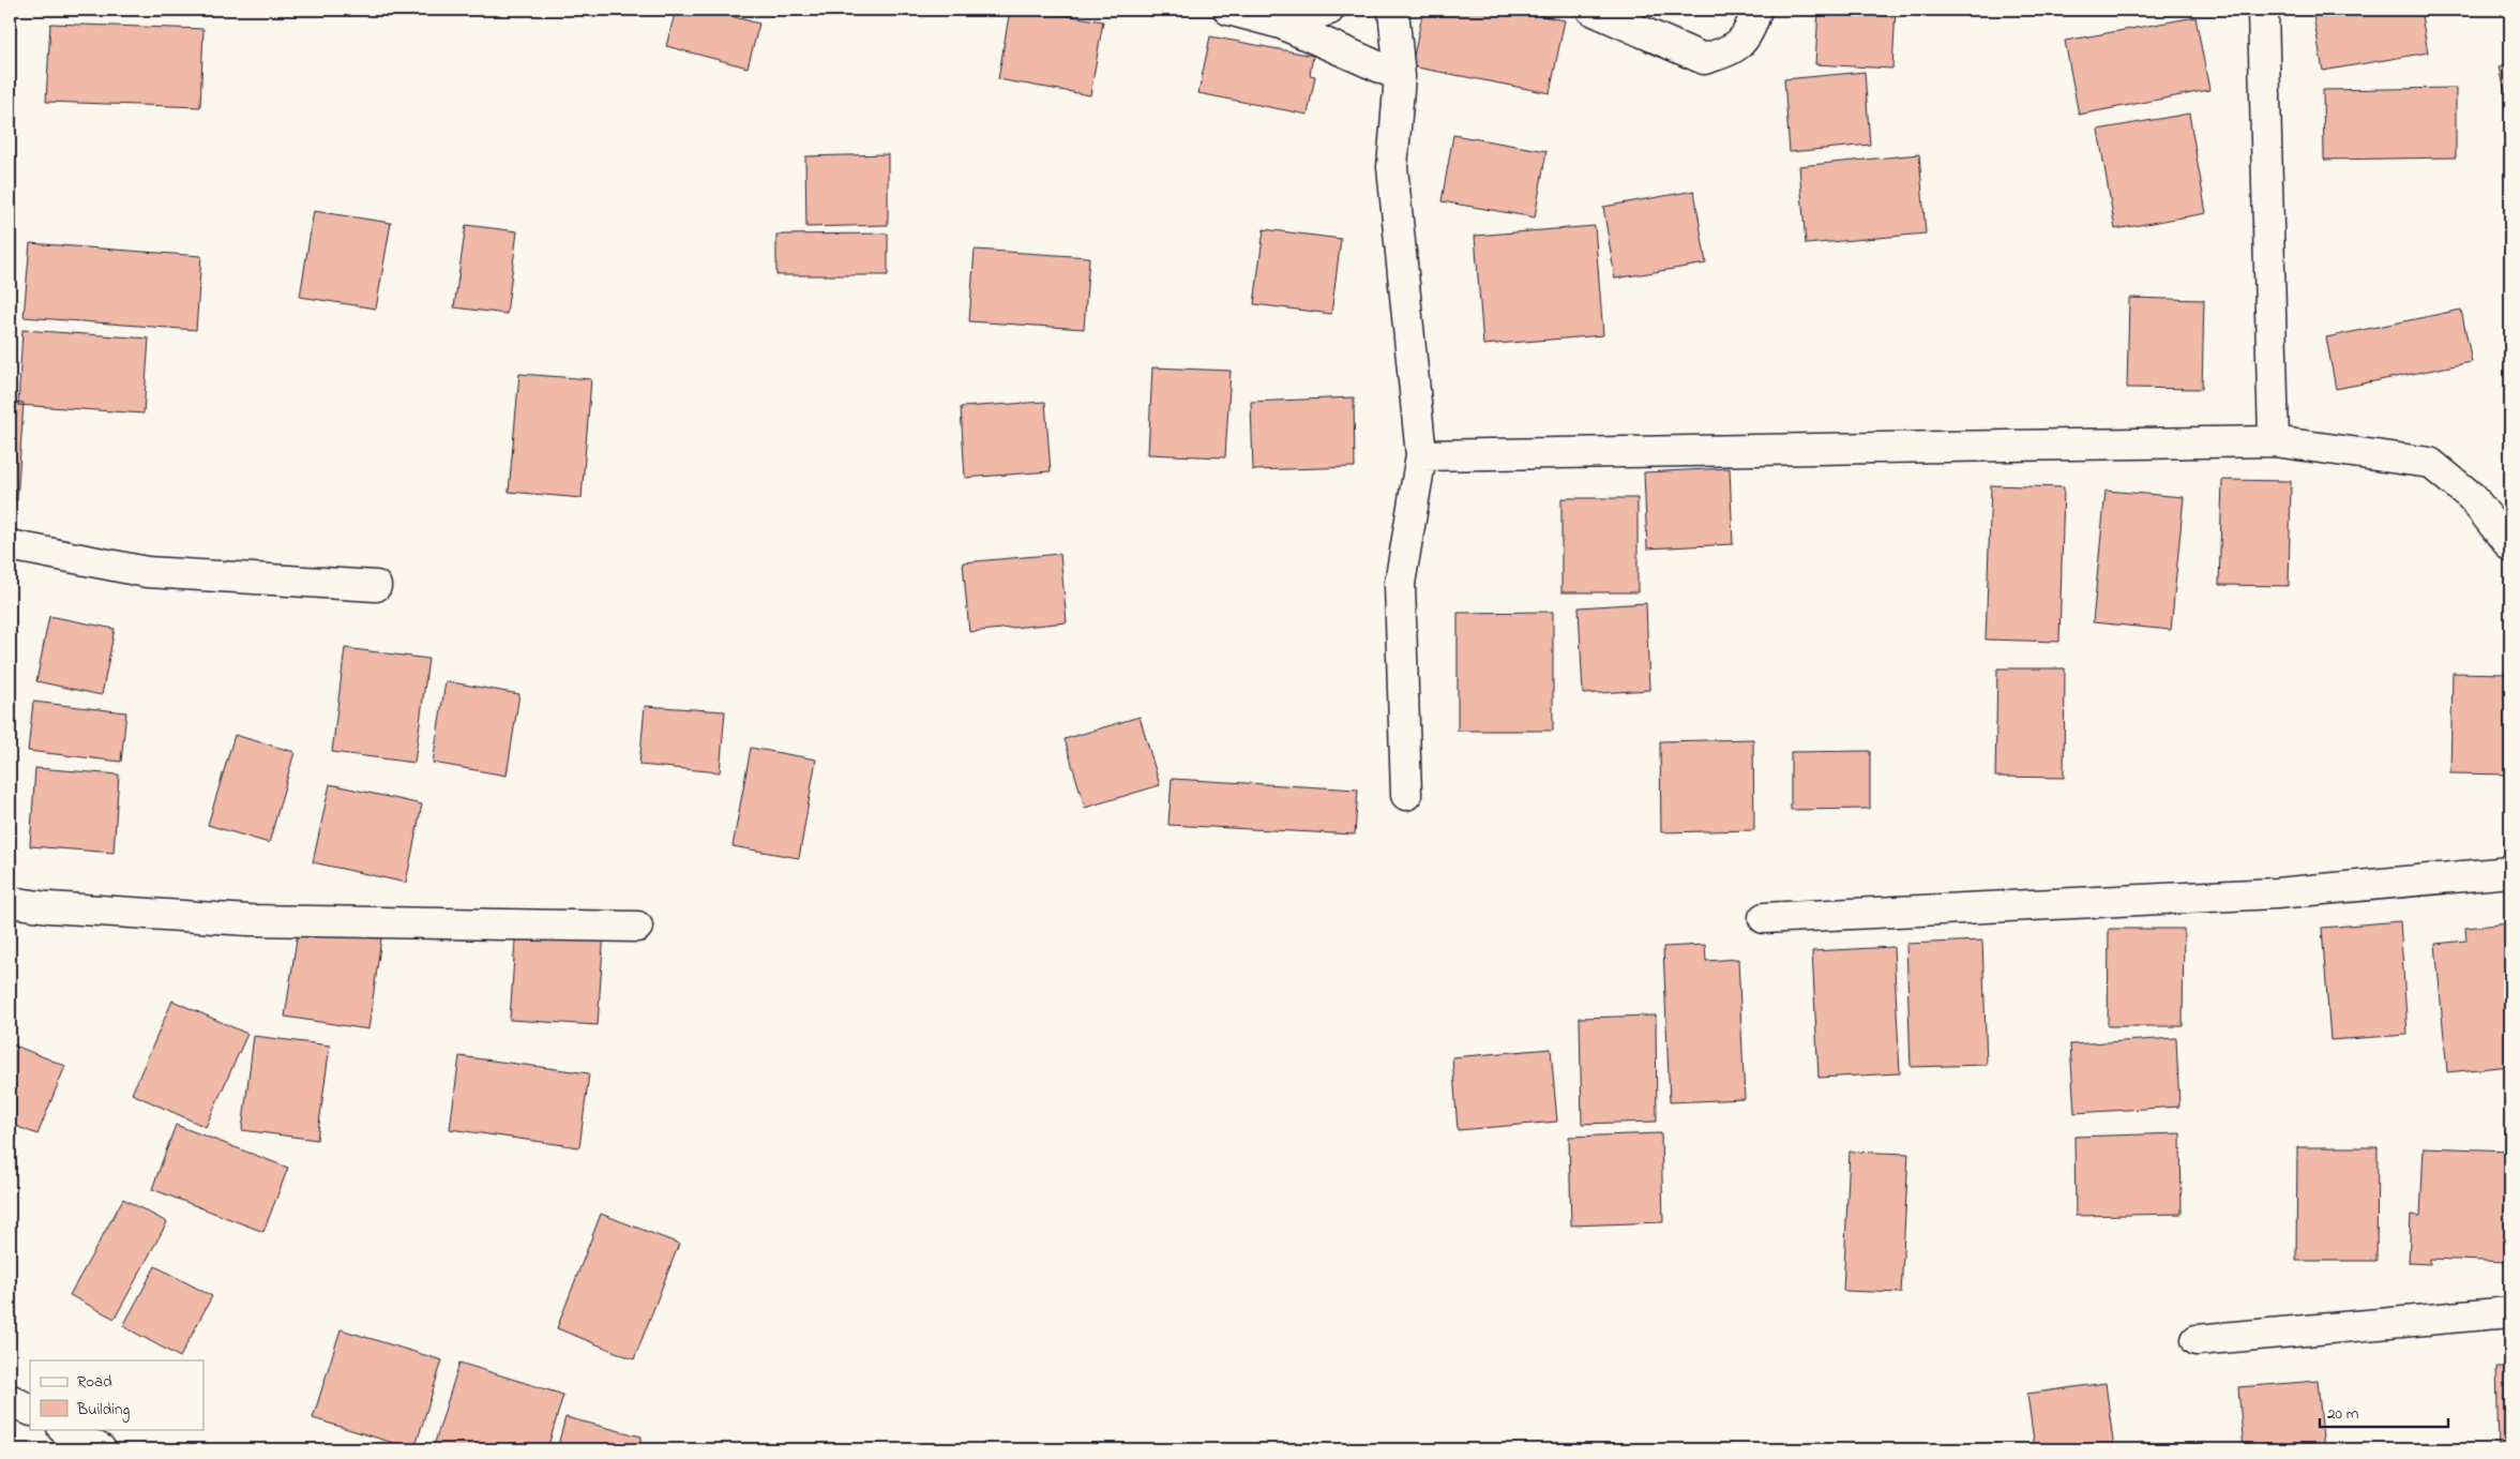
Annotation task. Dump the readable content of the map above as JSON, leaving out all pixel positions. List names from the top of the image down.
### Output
{
  "legend": ["Road", "Building"],
  "scale_bar": "20 m"
}
